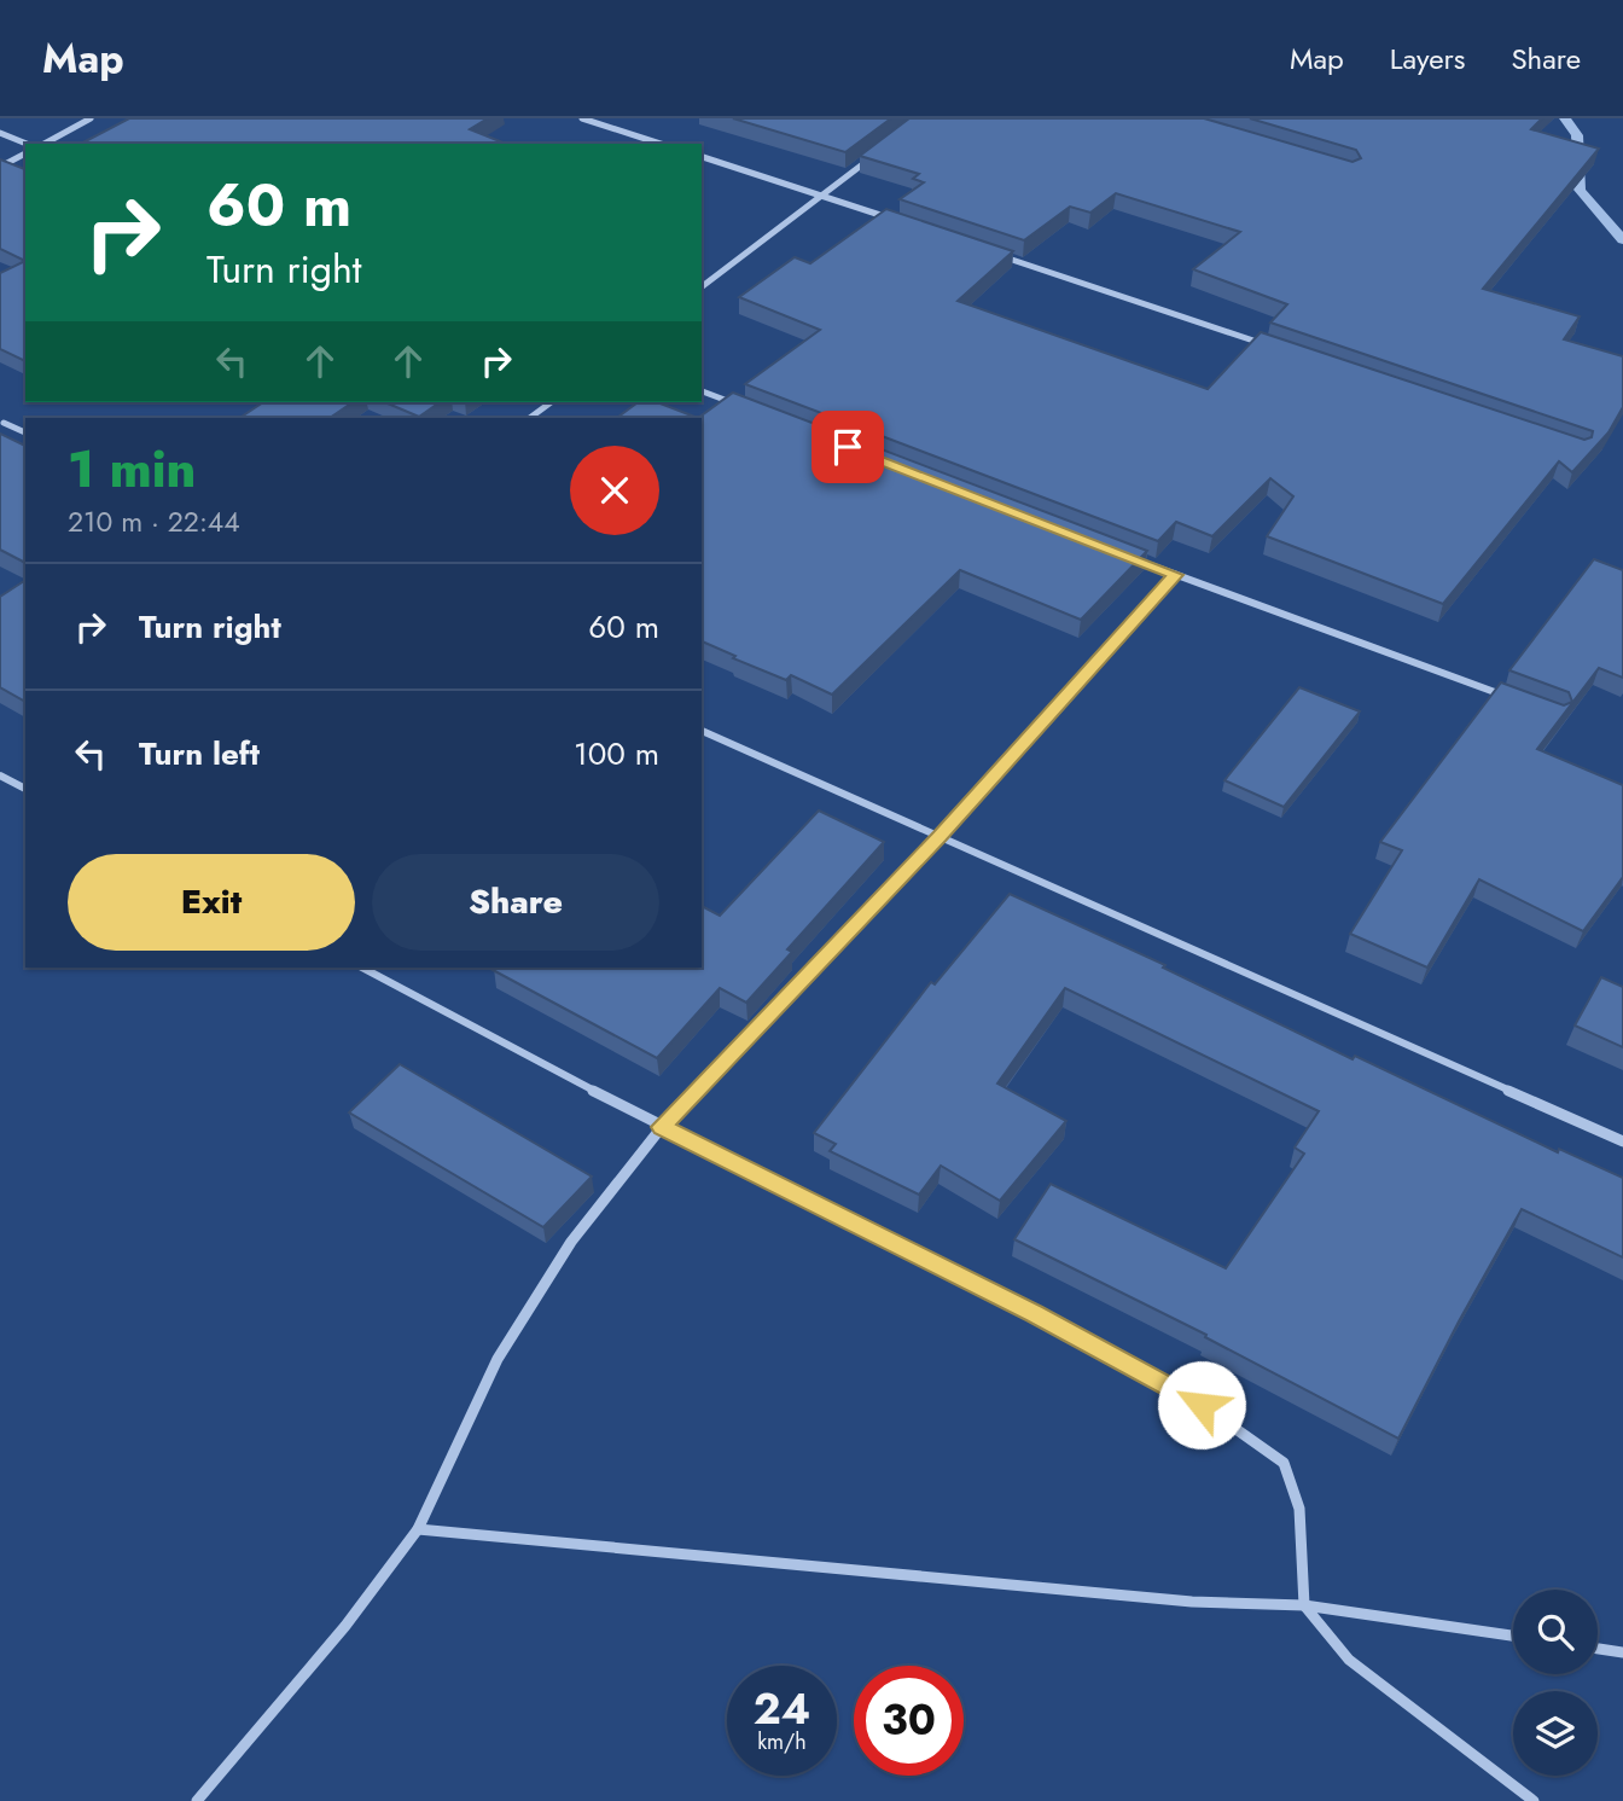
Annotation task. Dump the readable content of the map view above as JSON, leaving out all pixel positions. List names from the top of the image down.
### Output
{
  "page": {
    "header": "Map",
    "nav": ["Map", "Layers", "Share"],
    "turn": ["60 m", "Turn right"],
    "heading": ["1 min", "210 m · 22:44"],
    "list": [
      {
        "name": "Turn right",
        "value": "60 m"
      },
      {
        "name": "Turn left",
        "value": "100 m"
      }
    ],
    "buttons": ["Exit", "Share"],
    "speed": "24 km/h",
    "limit": "30"
  }
}
